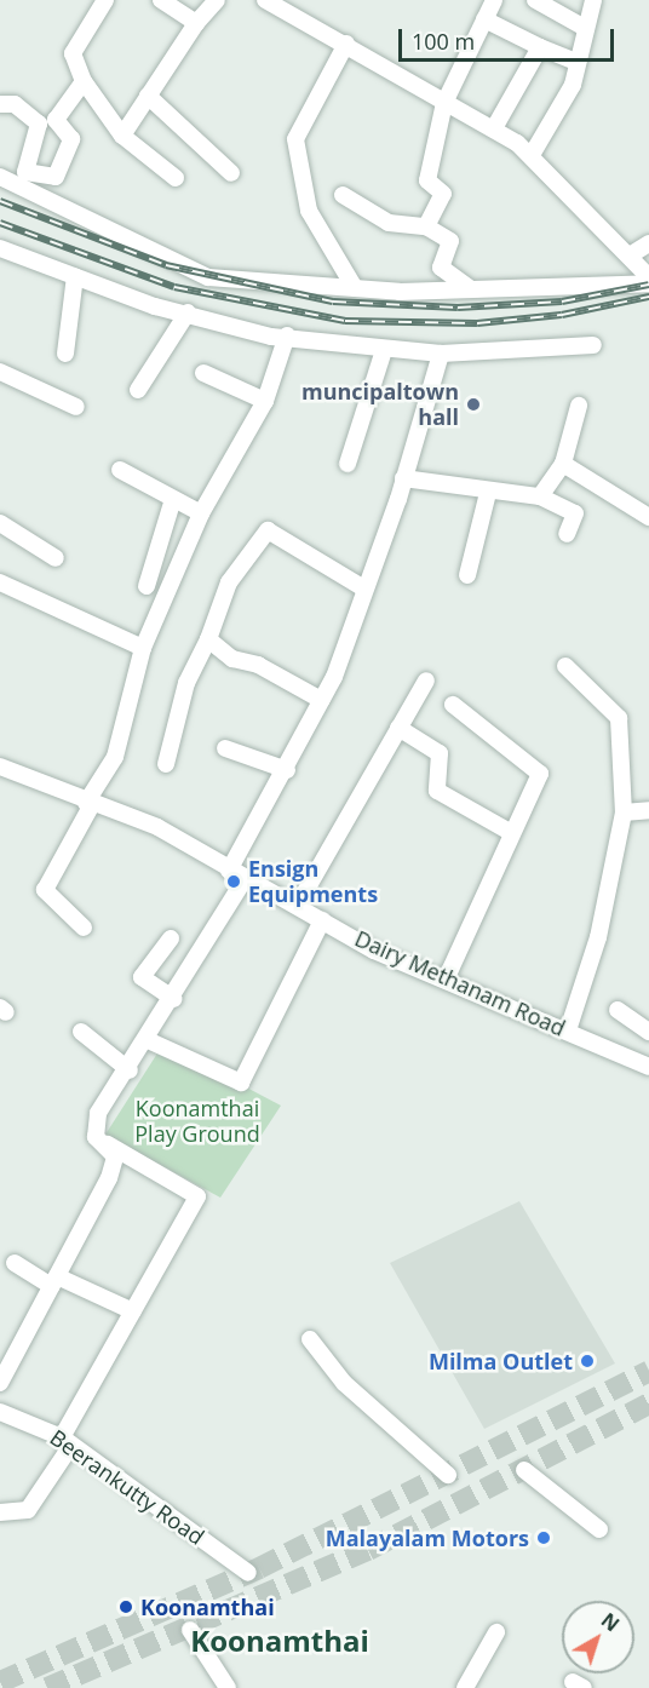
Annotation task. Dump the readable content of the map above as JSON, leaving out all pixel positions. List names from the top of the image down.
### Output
{
  "streets": {
    "street": ["Dairy Methanam Road", "Beerankutty Road"]
  },
  "districts": ["Koonamthai"],
  "parks": ["Koonamthai Play Ground"],
  "places": [
    "muncipaltown hall",
    "Ensign Equipments",
    "Milma Outlet",
    "Malayalam Motors",
    "Koonamthai"
  ],
  "scale_bar": "100 m",
  "north": "top right"
}
